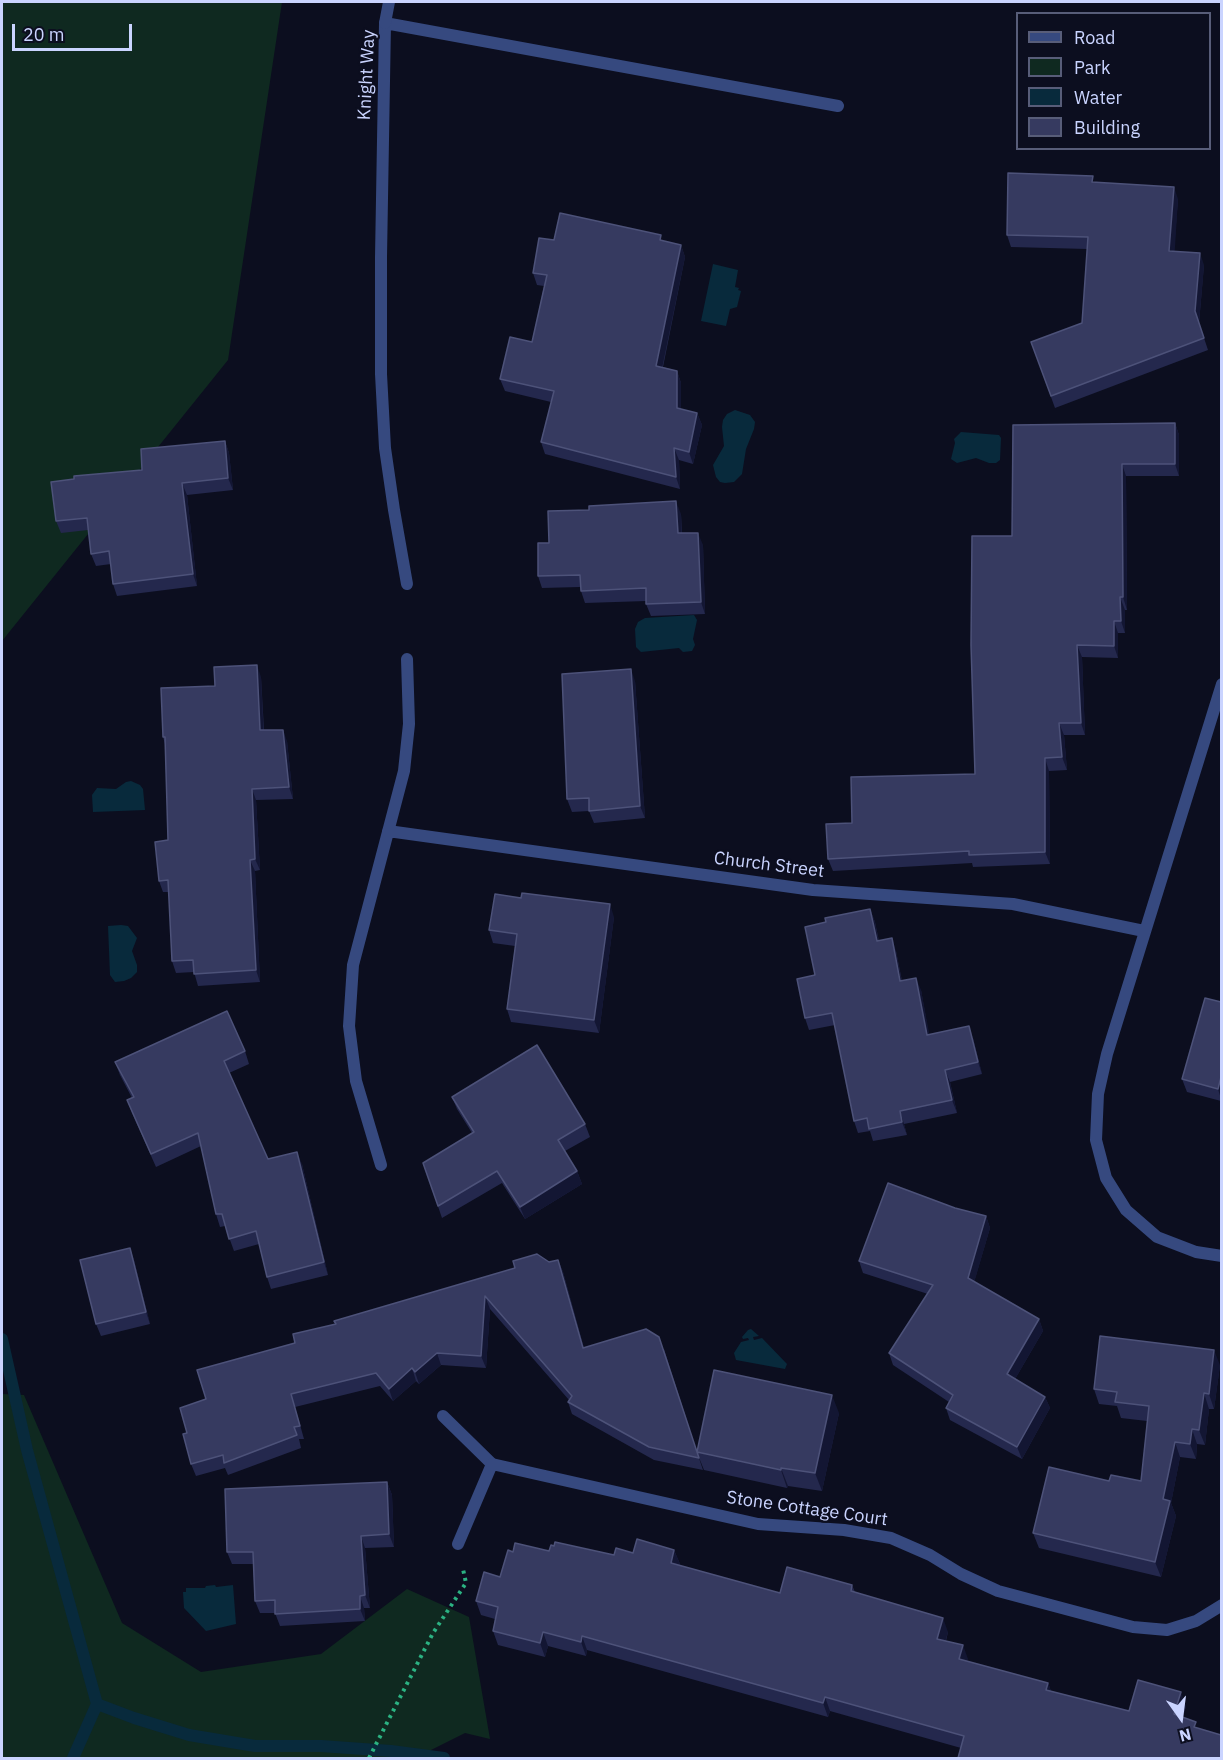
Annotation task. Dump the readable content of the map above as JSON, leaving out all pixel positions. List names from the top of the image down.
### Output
{
  "streets": {
    "street": ["Knight Way", "Church Street", "Stone Cottage Court"]
  },
  "legend": [
    "Road",
    "Park",
    "Water",
    "Building"
  ],
  "scale_bar": "20 m",
  "north": "bottom"
}
